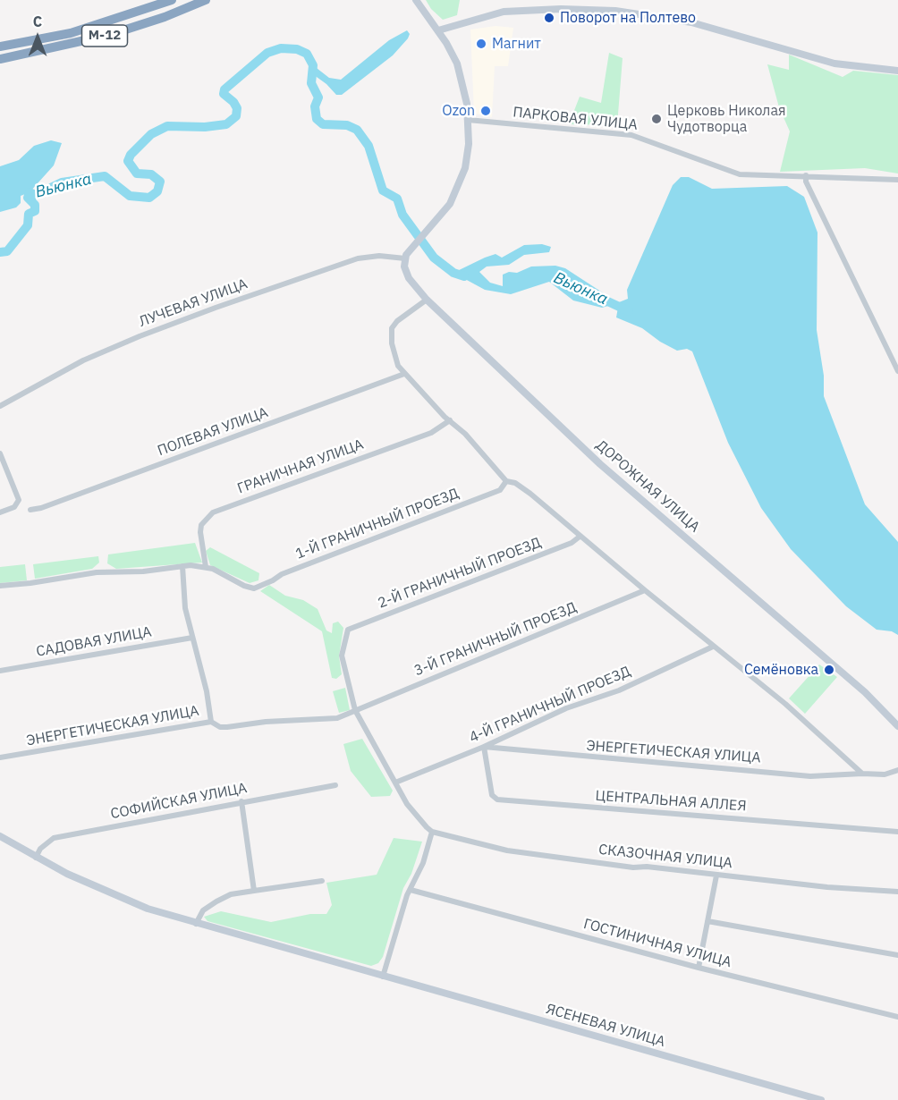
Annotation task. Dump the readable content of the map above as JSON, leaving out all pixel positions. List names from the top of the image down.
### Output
{
  "streets": {
    "highway": ["М-12"],
    "main road": ["ДОРОЖНАЯ УЛИЦА", "ЯСЕНЕВАЯ УЛИЦА"],
    "street": [
      "ПАРКОВАЯ УЛИЦА",
      "ЛУЧЕВАЯ УЛИЦА",
      "ПОЛЕВАЯ УЛИЦА",
      "ГРАНИЧНАЯ УЛИЦА",
      "1-Й ГРАНИЧНЫЙ ПРОЕЗД",
      "2-Й ГРАНИЧНЫЙ ПРОЕЗД",
      "3-Й ГРАНИЧНЫЙ ПРОЕЗД",
      "САДОВАЯ УЛИЦА",
      "4-Й ГРАНИЧНЫЙ ПРОЕЗД",
      "ЭНЕРГЕТИЧЕСКАЯ УЛИЦА",
      "СОФИЙСКАЯ УЛИЦА",
      "ЦЕНТРАЛЬНАЯ АЛЛЕЯ",
      "СКАЗОЧНАЯ УЛИЦА",
      "ГОСТИНИЧНАЯ УЛИЦА"
    ]
  },
  "crossings": [
    ["ЛУЧЕВАЯ УЛИЦА", "ДОРОЖНАЯ УЛИЦА"],
    ["ГРАНИЧНАЯ УЛИЦА", "1-Й ГРАНИЧНЫЙ ПРОЕЗД"],
    ["2-Й ГРАНИЧНЫЙ ПРОЕЗД", "3-Й ГРАНИЧНЫЙ ПРОЕЗД"],
    ["2-Й ГРАНИЧНЫЙ ПРОЕЗД", "ЭНЕРГЕТИЧЕСКАЯ УЛИЦА"],
    ["3-Й ГРАНИЧНЫЙ ПРОЕЗД", "ЭНЕРГЕТИЧЕСКАЯ УЛИЦА"],
    ["4-Й ГРАНИЧНЫЙ ПРОЕЗД", "ЭНЕРГЕТИЧЕСКАЯ УЛИЦА"],
    ["4-Й ГРАНИЧНЫЙ ПРОЕЗД", "ЦЕНТРАЛЬНАЯ АЛЛЕЯ"],
    ["ЭНЕРГЕТИЧЕСКАЯ УЛИЦА", "ЦЕНТРАЛЬНАЯ АЛЛЕЯ"],
    ["СОФИЙСКАЯ УЛИЦА", "ЯСЕНЕВАЯ УЛИЦА"]
  ],
  "water": ["Вьюнка"],
  "places": [
    "Поворот на Полтево",
    "Магнит",
    "Ozon",
    "Церковь Николая Чудотворца",
    "Семёновка"
  ],
  "north": "top"
}
